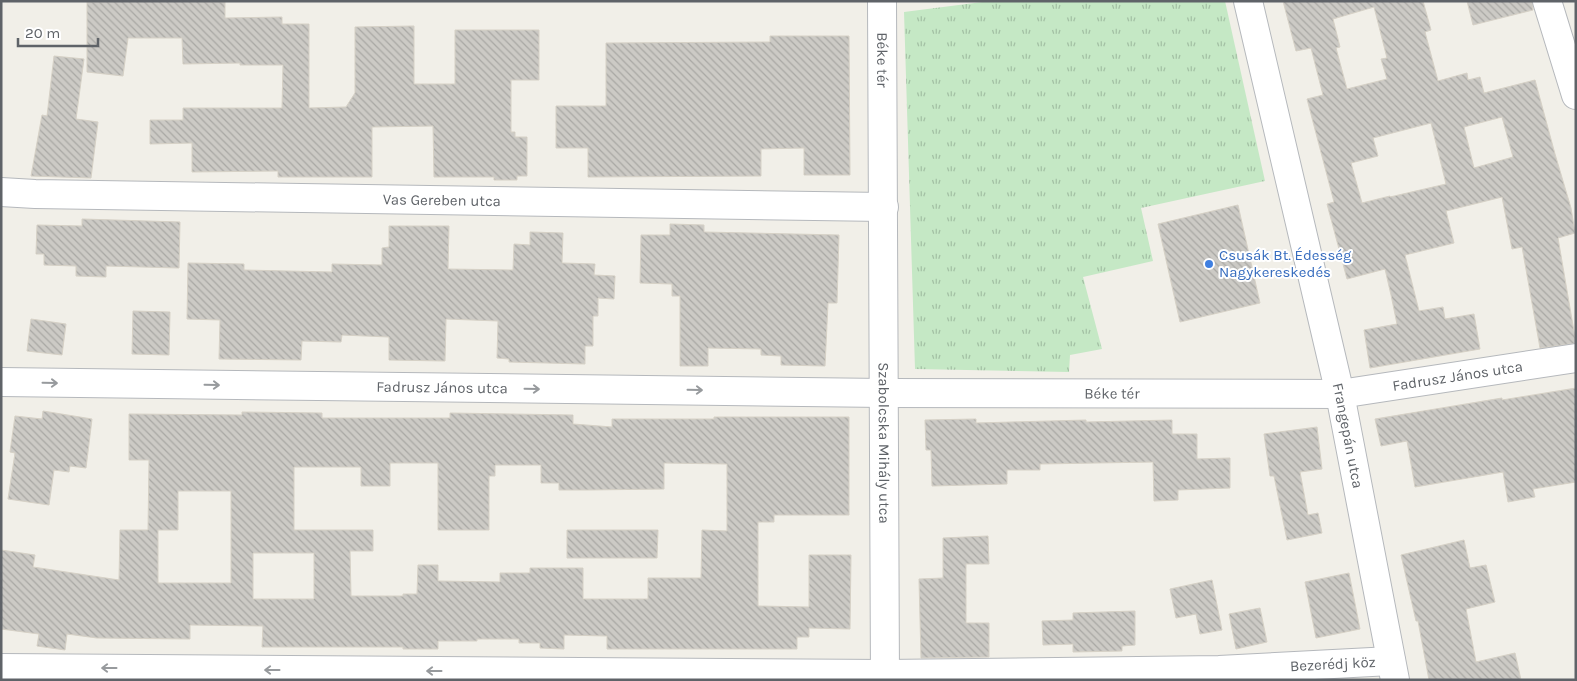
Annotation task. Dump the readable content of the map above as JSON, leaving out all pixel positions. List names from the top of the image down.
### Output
{
  "streets": {
    "street": [
      "Béke tér",
      "Vas Gereben utca",
      "Fadrusz János utca",
      "Frangepán utca",
      "Szabolcska Mihály utca",
      "Bezerédj köz"
    ]
  },
  "crossings": [
    ["Béke tér", "Vas Gereben utca"],
    ["Béke tér", "Fadrusz János utca"],
    ["Béke tér", "Frangepán utca"],
    ["Béke tér", "Szabolcska Mihály utca"],
    ["Vas Gereben utca", "Szabolcska Mihály utca"],
    ["Fadrusz János utca", "Frangepán utca"],
    ["Fadrusz János utca", "Szabolcska Mihály utca"],
    ["Frangepán utca", "Bezerédj köz"],
    ["Szabolcska Mihály utca", "Bezerédj köz"]
  ],
  "one_way": ["Fadrusz János utca", "Bezerédj köz"],
  "places": ["Csusák Bt. Édesség Nagykereskedés"],
  "scale_bar": "20 m"
}
